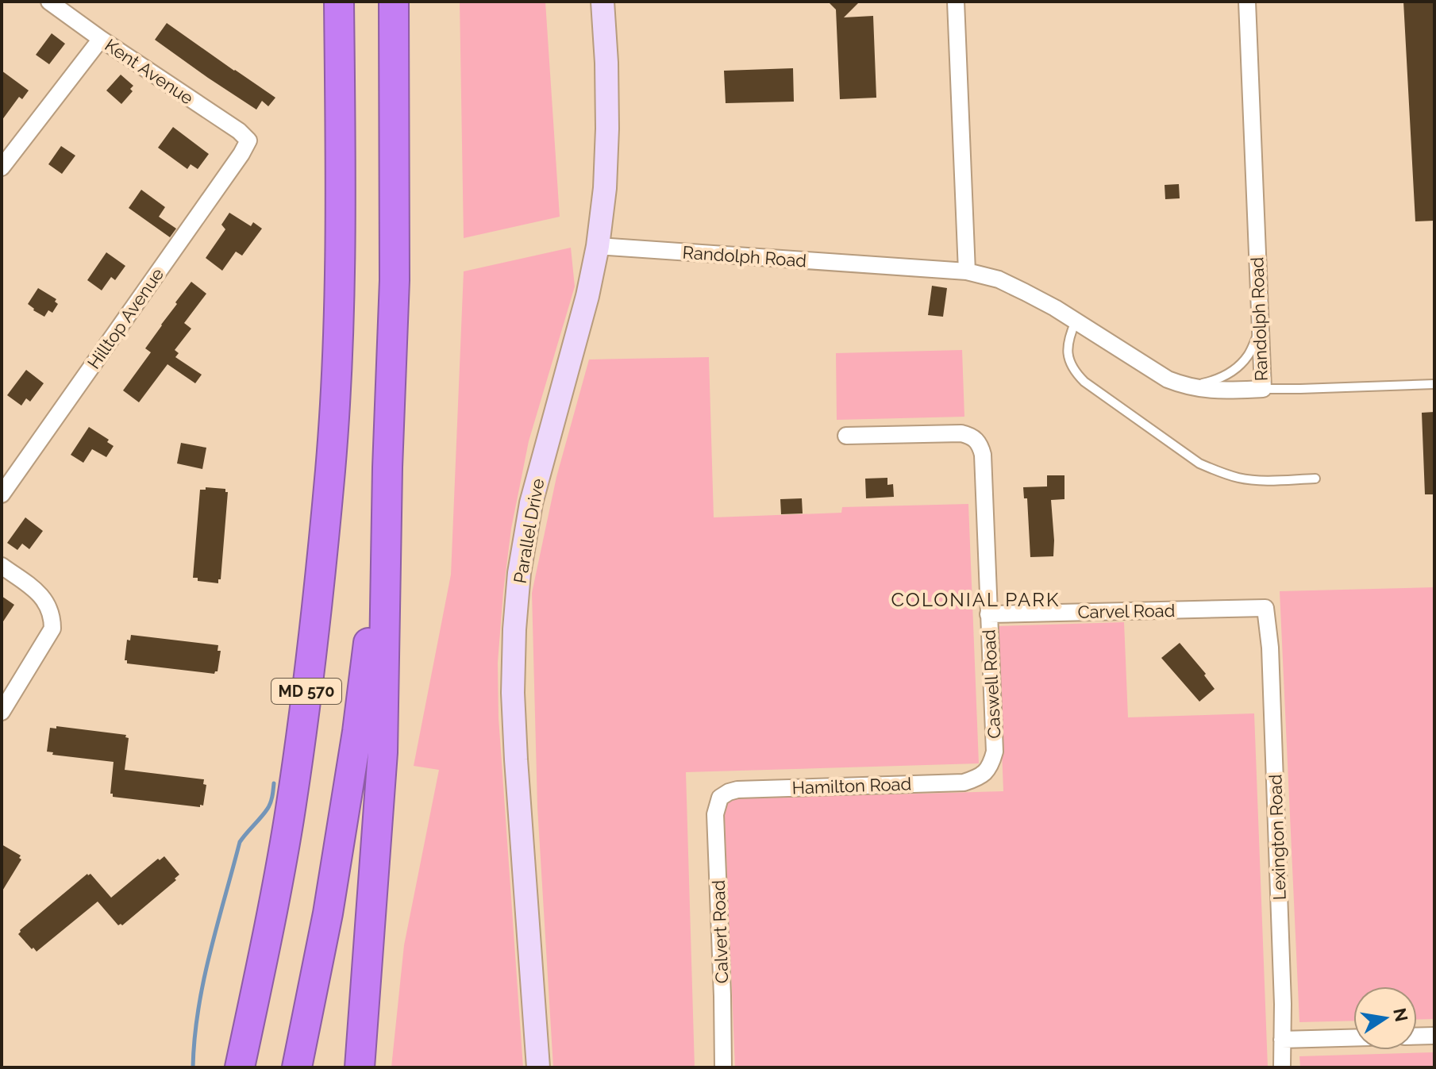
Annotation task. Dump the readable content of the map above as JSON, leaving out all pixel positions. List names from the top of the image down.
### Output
{
  "streets": {
    "highway": ["MD 570"],
    "street": [
      "Kent Avenue",
      "Randolph Road",
      "Hilltop Avenue",
      "Parallel Drive",
      "Carvel Road",
      "Caswell Road",
      "Hamilton Road",
      "Lexington Road",
      "Calvert Road"
    ]
  },
  "crossings": [
    ["Kent Avenue", "Hilltop Avenue"],
    ["Randolph Road", "Parallel Drive"],
    ["Carvel Road", "Caswell Road"],
    ["Carvel Road", "Lexington Road"],
    ["Caswell Road", "Hamilton Road"],
    ["Hamilton Road", "Calvert Road"]
  ],
  "districts": ["COLONIAL PARK"],
  "north": "right"
}
